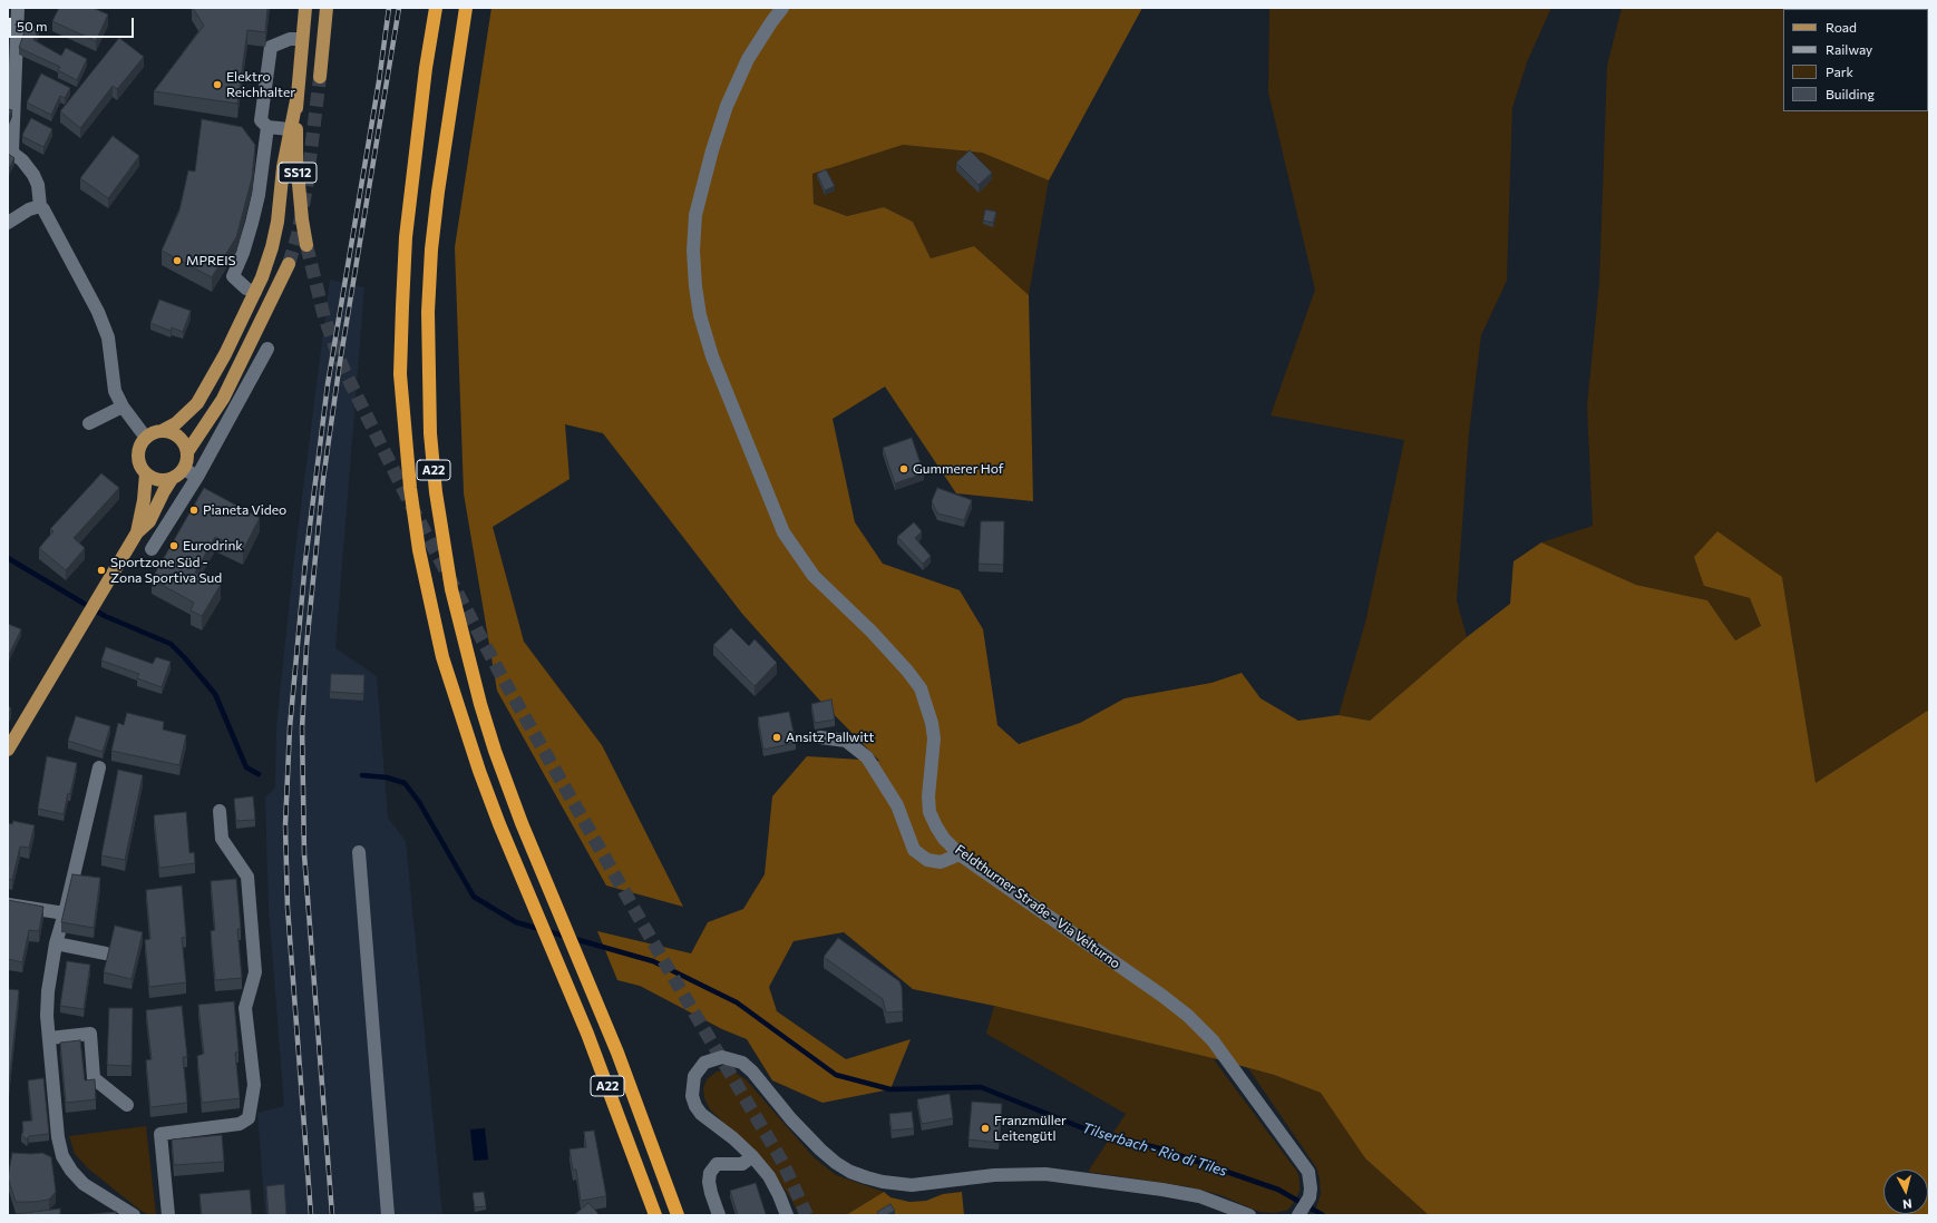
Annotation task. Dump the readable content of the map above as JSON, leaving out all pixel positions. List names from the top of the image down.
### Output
{
  "streets": {
    "highway": ["A22"],
    "main road": ["SS12"],
    "street": ["Feldthurner Straße - Via Velturno"]
  },
  "water": ["Tilserbach - Rio di Tiles"],
  "places": [
    "Elektro Reichhalter",
    "MPREIS",
    "Gummerer Hof",
    "Pianeta Video",
    "Eurodrink",
    "Sportzone Süd - Zona Sportiva Sud",
    "Ansitz Pallwitt",
    "Franzmüller Leitengütl"
  ],
  "legend": [
    "Road",
    "Railway",
    "Park",
    "Building"
  ],
  "scale_bar": "50 m",
  "north": "bottom"
}
